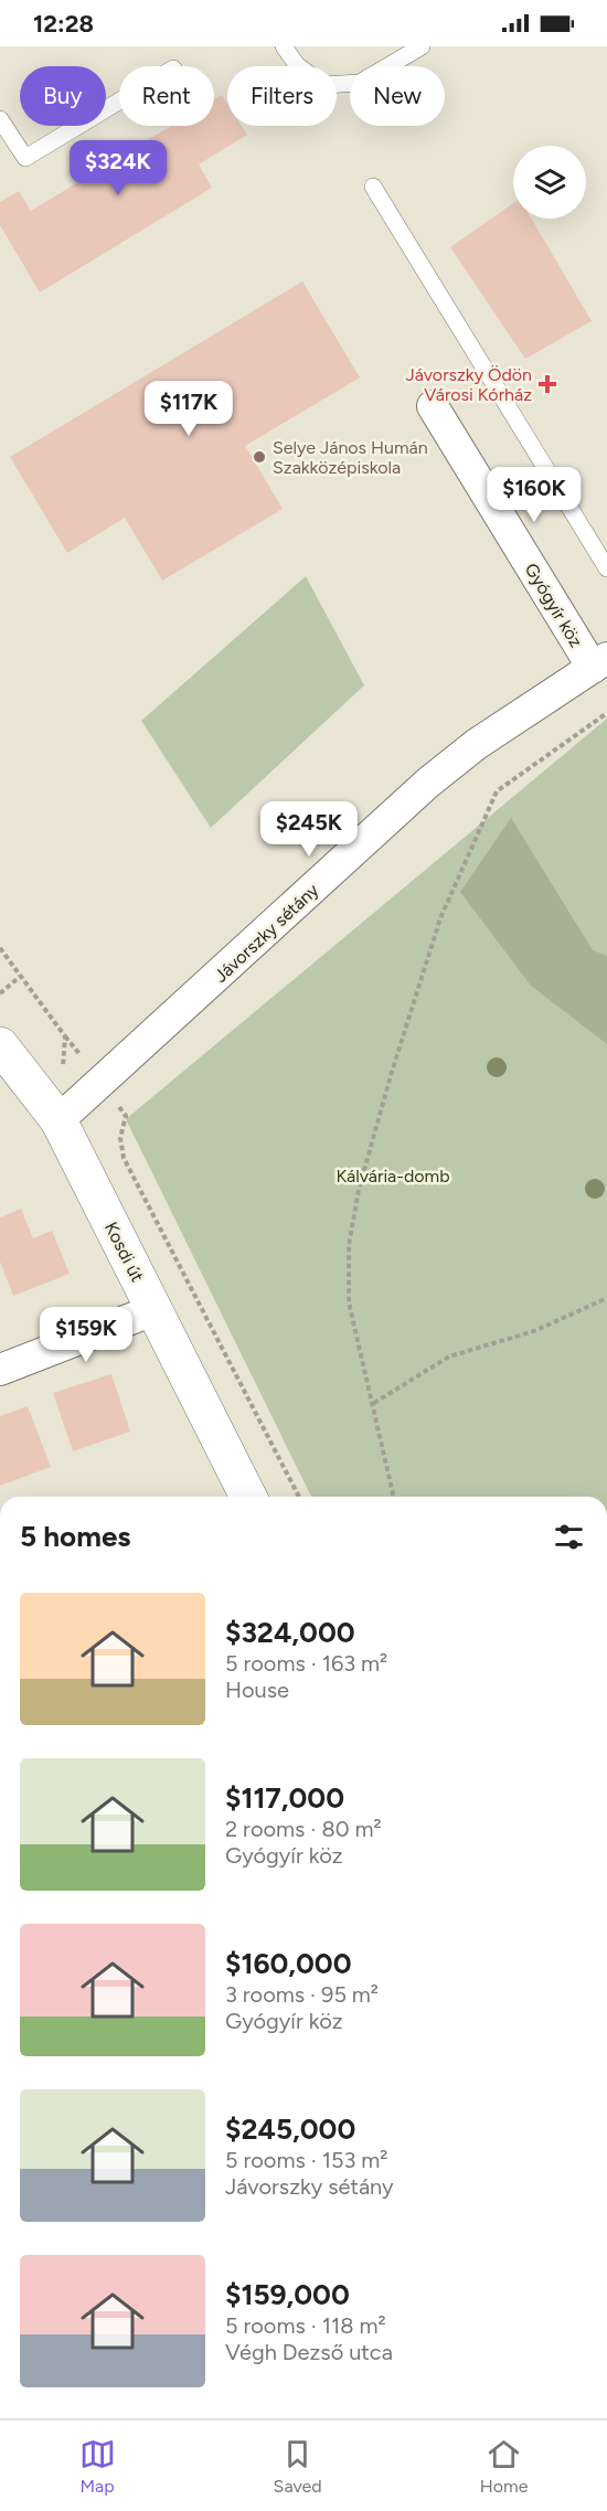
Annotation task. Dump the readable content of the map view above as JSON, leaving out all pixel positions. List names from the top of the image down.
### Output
{
  "streets": {
    "street": ["Gyógyír köz", "Jávorszky sétány", "Kosdi út"]
  },
  "crossings": [
    ["Gyógyír köz", "Jávorszky sétány"],
    ["Jávorszky sétány", "Kosdi út"]
  ],
  "parks": ["Kálvária-domb"],
  "places": {
    "health": ["Jávorszky Ödön Városi Kórház"],
    "other": ["Selye János Humán Szakközépiskola"]
  },
  "page": {
    "status": "12:28",
    "chip": [
      "Buy",
      "Rent",
      "Filters",
      "New"
    ],
    "price": [
      "$324K",
      "$117K",
      "$160K",
      "$245K",
      "$159K"
    ],
    "heading": "5 homes",
    "list": [
      {
        "name": "$324,000",
        "note": "5 rooms · 163 m² · House"
      },
      {
        "name": "$117,000",
        "note": "2 rooms · 80 m² · Gyógyír köz"
      },
      {
        "name": "$160,000",
        "note": "3 rooms · 95 m² · Gyógyír köz"
      },
      {
        "name": "$245,000",
        "note": "5 rooms · 153 m² · Jávorszky sétány"
      },
      {
        "name": "$159,000",
        "note": "5 rooms · 118 m² · Végh Dezső utca"
      }
    ],
    "tabs": ["Map", "Saved", "Home"]
  }
}
